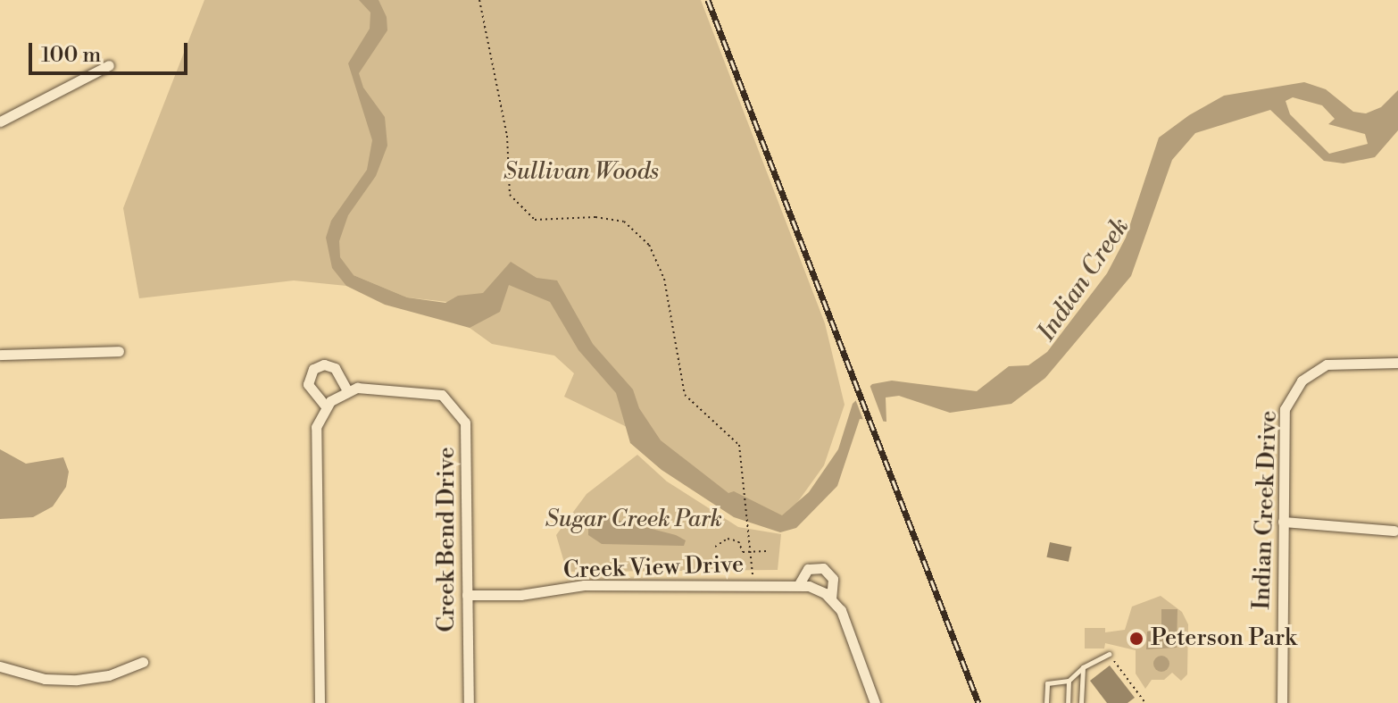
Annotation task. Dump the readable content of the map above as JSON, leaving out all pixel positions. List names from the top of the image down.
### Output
{
  "streets": {
    "street": ["Indian Creek Drive", "Creek Bend Drive", "Creek View Drive"]
  },
  "crossings": [
    ["Creek Bend Drive", "Creek View Drive"]
  ],
  "water": ["Indian Creek"],
  "parks": ["Sullivan Woods", "Sugar Creek Park"],
  "places": ["Peterson Park"],
  "scale_bar": "100 m"
}
